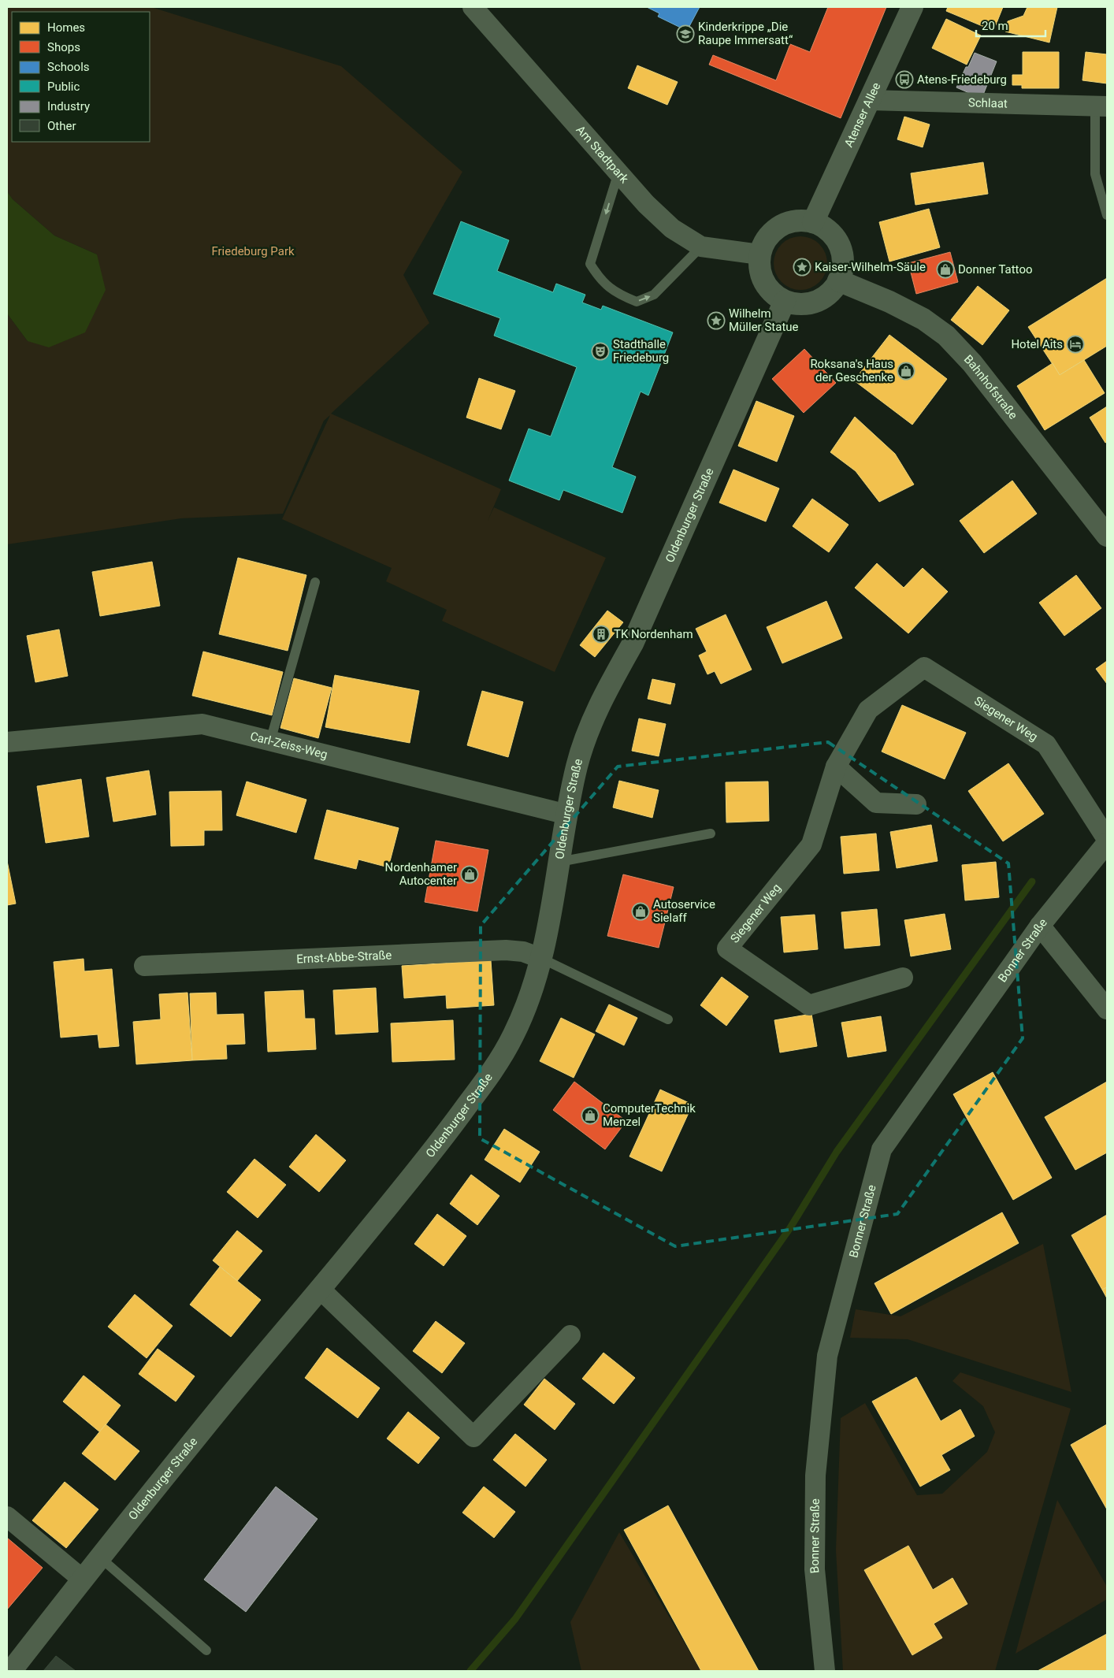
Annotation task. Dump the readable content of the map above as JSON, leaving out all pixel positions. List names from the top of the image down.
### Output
{
  "streets": {
    "street": [
      "Schlaat",
      "Atenser Allee",
      "Am Stadtpark",
      "Bahnhofstraße",
      "Oldenburger Straße",
      "Siegener Weg",
      "Carl-Zeiss-Weg",
      "Bonner Straße",
      "Ernst-Abbe-Straße"
    ]
  },
  "crossings": [
    ["Schlaat", "Atenser Allee"],
    ["Atenser Allee", "Am Stadtpark"],
    ["Atenser Allee", "Bahnhofstraße"],
    ["Atenser Allee", "Oldenburger Straße"],
    ["Am Stadtpark", "Bahnhofstraße"],
    ["Am Stadtpark", "Oldenburger Straße"],
    ["Bahnhofstraße", "Oldenburger Straße"],
    ["Oldenburger Straße", "Carl-Zeiss-Weg"],
    ["Oldenburger Straße", "Ernst-Abbe-Straße"]
  ],
  "parks": ["Friedeburg Park"],
  "places": {
    "school or university": ["Kinderkrippe „Die Raupe Immersatt“"],
    "bus stop": ["Atens-Friedeburg"],
    "place": ["Kaiser-Wilhelm-Säule", "Wilhelm Müller Statue"],
    "shop": [
      "Donner Tattoo",
      "Roksana's Haus der Geschenke",
      "Nordenhamer Autocenter",
      "Autoservice Sielaff",
      "ComputerTechnik Menzel"
    ],
    "hotel": ["Hotel Aits"],
    "theatre": ["Stadthalle Friedeburg"],
    "building": ["TK Nordenham"]
  },
  "legend": [
    "Homes",
    "Shops",
    "Schools",
    "Public",
    "Industry",
    "Other"
  ],
  "scale_bar": "20 m"
}
